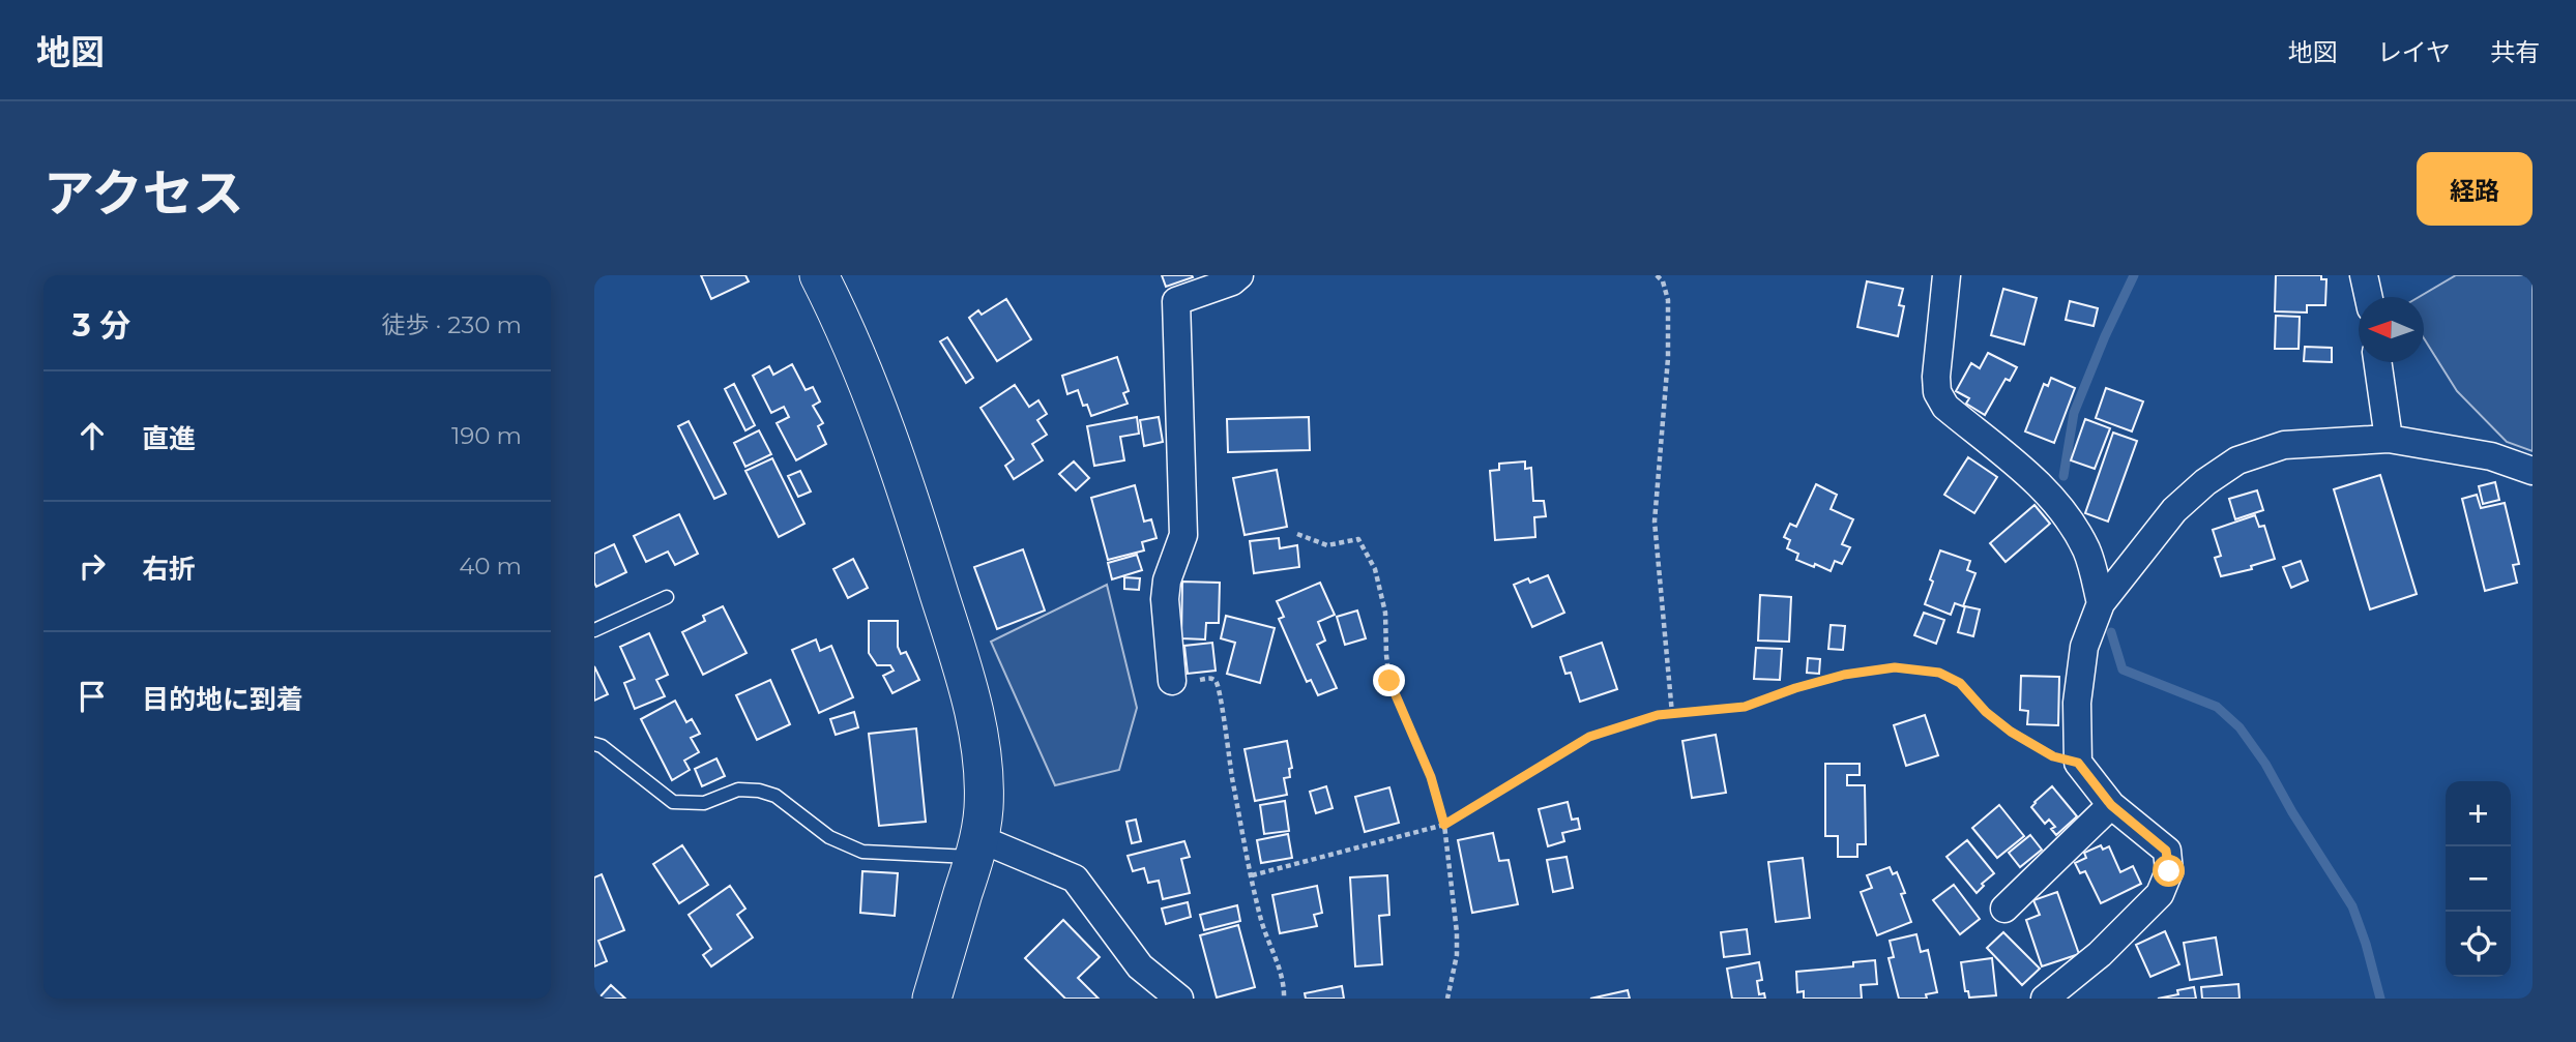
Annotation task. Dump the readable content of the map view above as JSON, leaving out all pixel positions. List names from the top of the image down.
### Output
{
  "north": "left",
  "page": {
    "header": "地図",
    "nav": ["地図", "レイヤ", "共有"],
    "title": "アクセス",
    "buttons": "経路",
    "heading": ["3 分", "徒歩 · 230 m"],
    "list": [
      ["直進", "190 m"],
      ["右折", "40 m"],
      "目的地に到着"
    ],
    "map_buttons": ["+", "−"]
  }
}
